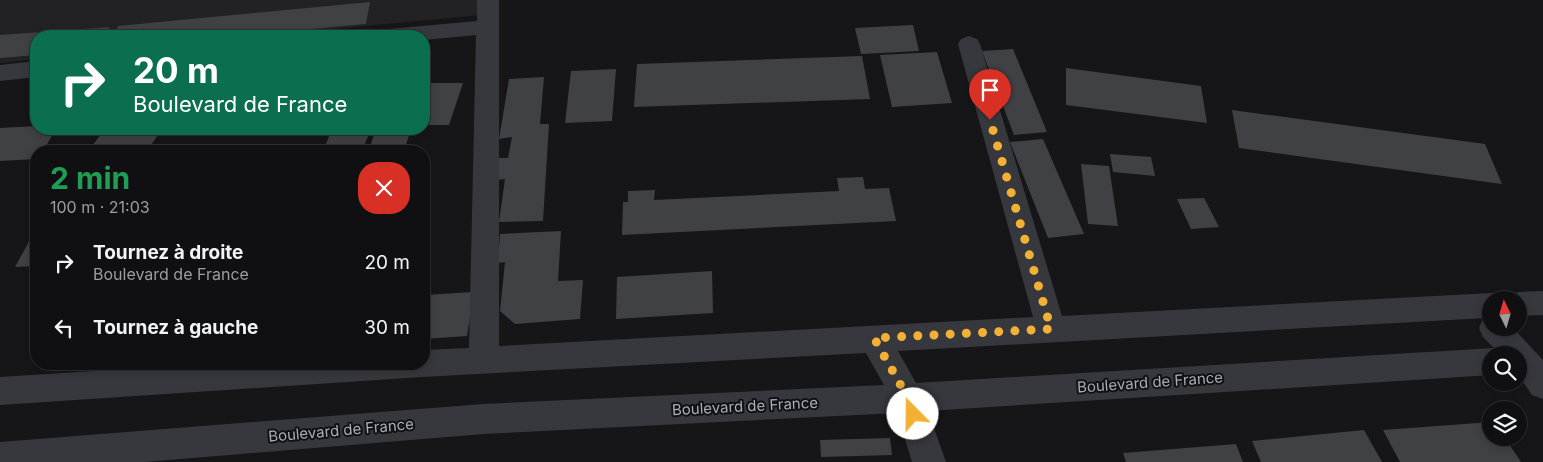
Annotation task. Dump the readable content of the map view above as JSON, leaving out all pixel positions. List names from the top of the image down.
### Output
{
  "streets": {
    "street": ["Boulevard de France"]
  },
  "north": "top",
  "page": {
    "turn": ["20 m", "Boulevard de France"],
    "heading": ["2 min", "100 m · 21:03"],
    "list": [
      {
        "name": "Tournez à droite",
        "note": "Boulevard de France",
        "value": "20 m"
      },
      {
        "name": "Tournez à gauche",
        "value": "30 m"
      }
    ]
  }
}
